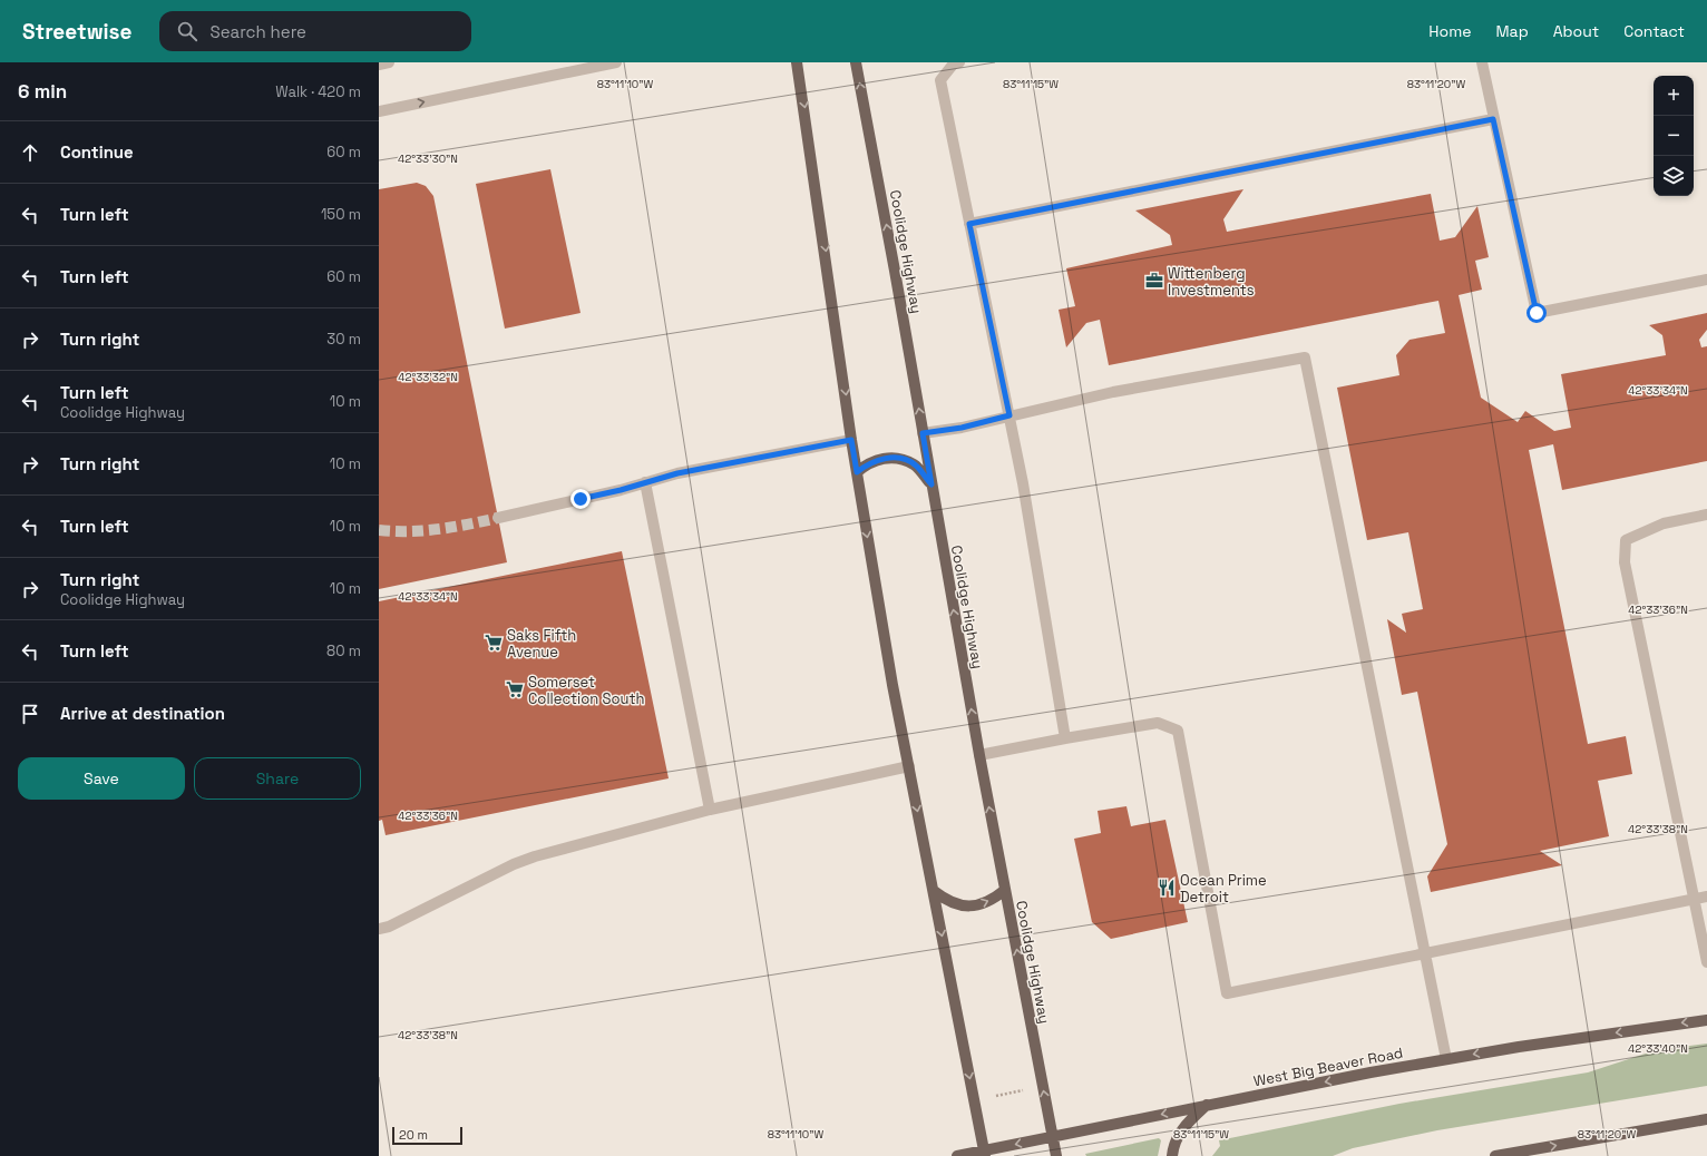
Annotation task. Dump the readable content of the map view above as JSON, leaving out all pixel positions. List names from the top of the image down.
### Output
{
  "streets": {
    "main road": ["Coolidge Highway", "West Big Beaver Road"]
  },
  "crossings": [
    ["Coolidge Highway", "West Big Beaver Road"]
  ],
  "one_way": ["West Big Beaver Road"],
  "places": {
    "office": ["Wittenberg Investments"],
    "supermarket": ["Saks Fifth Avenue", "Somerset Collection South"],
    "restaurant": ["Ocean Prime Detroit"]
  },
  "scale_bar": "20 m",
  "page": {
    "header": "Streetwise",
    "search": "Search here",
    "nav": [
      "Home",
      "Map",
      "About",
      "Contact"
    ],
    "heading": ["6 min", "Walk · 420 m"],
    "map_buttons": ["+", "−"],
    "list": [
      ["Continue", "60 m"],
      ["Turn left", "150 m"],
      ["Turn left", "60 m"],
      ["Turn right", "30 m"],
      ["Turn left", "Coolidge Highway", "10 m"],
      ["Turn right", "10 m"],
      ["Turn left", "10 m"],
      ["Turn right", "Coolidge Highway", "10 m"],
      ["Turn left", "80 m"],
      "Arrive at destination"
    ],
    "buttons": ["Save", "Share"],
    "scale": "20 m"
  },
  "coordinates": [
    "83°11'15\"W",
    "83°11'10\"W",
    "83°11'20\"W",
    "42°33'30\"N",
    "42°33'32\"N",
    "42°33'34\"N",
    "42°33'36\"N",
    "42°33'38\"N",
    "42°33'40\"N"
  ]
}
